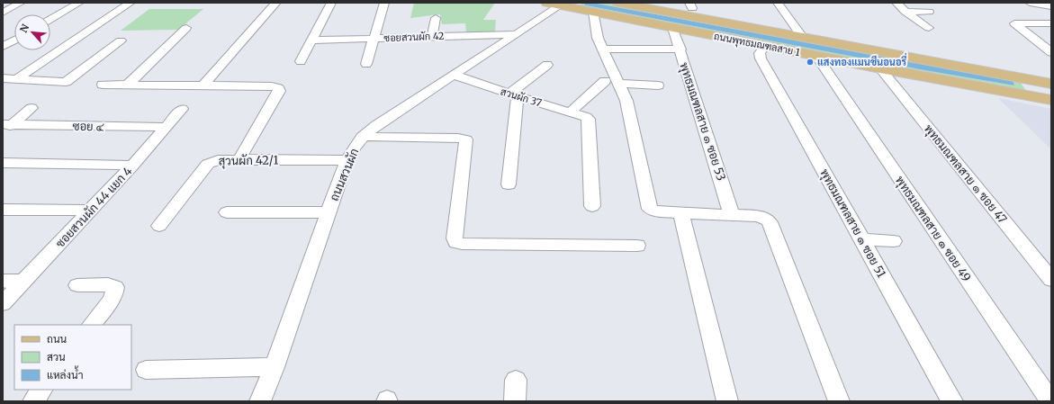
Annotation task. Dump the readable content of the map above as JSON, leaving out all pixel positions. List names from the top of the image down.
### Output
{
  "streets": {
    "main road": ["ถนนพุทธมณฑลสาย 1"],
    "street": [
      "ซอยสวนผัก 42",
      "สวนผัก 37",
      "พุทธมณฑลสาย ๑ ซอย 53",
      "ซอย ๔",
      "สุวนผัก 42/1",
      "พุทธมณฑลสาย ๑ ซอย 47",
      "ถนนสวนผัก",
      "ซอยสวนผัก 44 แยก 4",
      "พุทธมณฑลสาย ๑ ซอย 51",
      "พุทธมณฑลสาย ๑ ซอย 49"
    ]
  },
  "crossings": [
    ["ซอยสวนผัก 42", "ถนนสวนผัก"],
    ["ถนนพุทธมณฑลสาย 1", "พุทธมณฑลสาย ๑ ซอย 53"],
    ["ถนนพุทธมณฑลสาย 1", "พุทธมณฑลสาย ๑ ซอย 47"],
    ["ถนนพุทธมณฑลสาย 1", "ถนนสวนผัก"],
    ["ถนนพุทธมณฑลสาย 1", "พุทธมณฑลสาย ๑ ซอย 51"],
    ["ถนนพุทธมณฑลสาย 1", "พุทธมณฑลสาย ๑ ซอย 49"],
    ["สวนผัก 37", "ถนนสวนผัก"],
    ["ซอย ๔", "ซอยสวนผัก 44 แยก 4"],
    ["สุวนผัก 42/1", "ถนนสวนผัก"]
  ],
  "places": ["แสงทองแมนชีนอนอรี่"],
  "legend": ["ถนน", "สวน", "แหล่งน้ำ"],
  "north": "top left"
}
